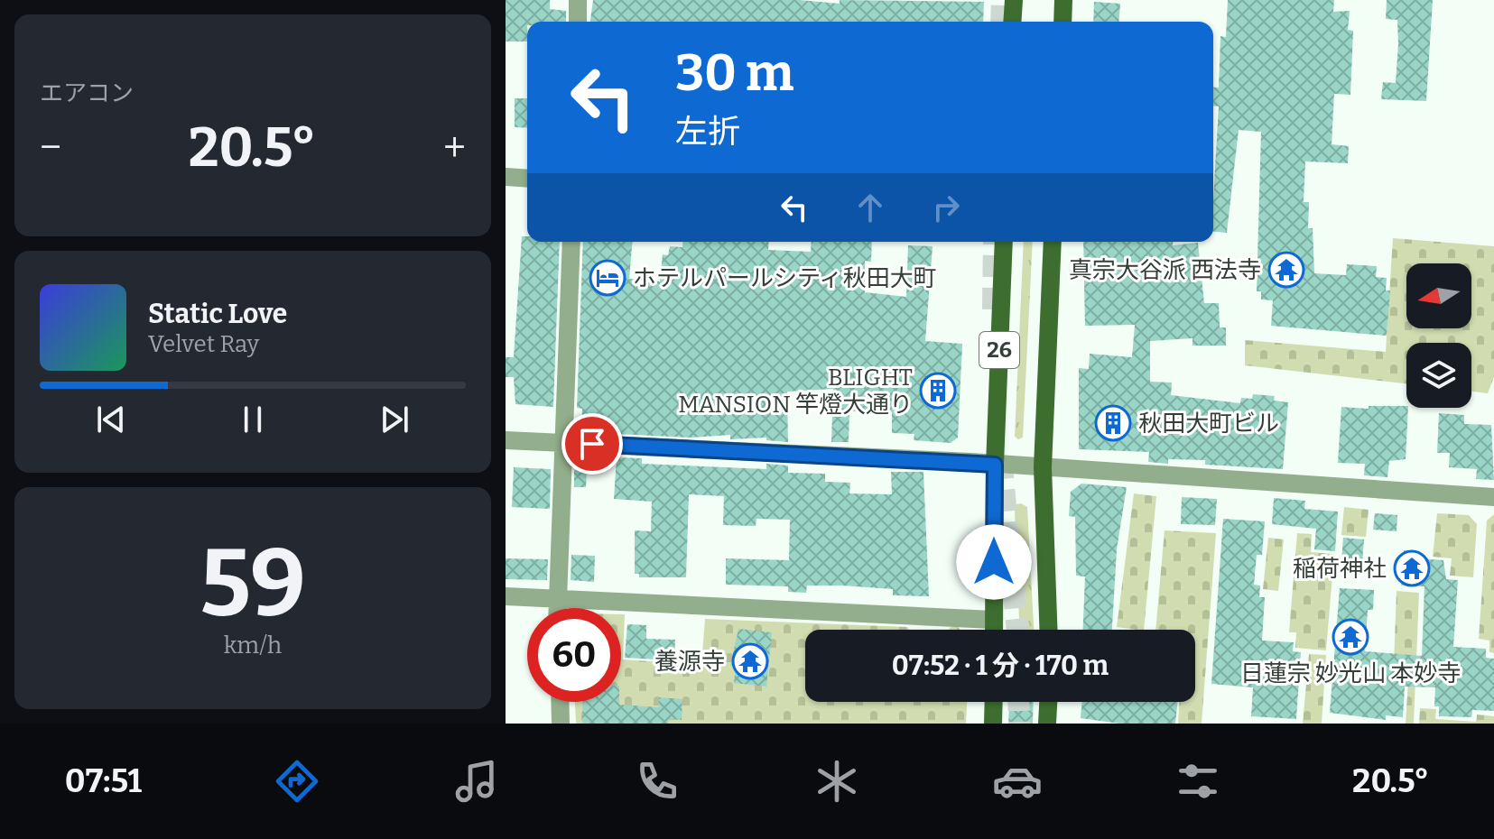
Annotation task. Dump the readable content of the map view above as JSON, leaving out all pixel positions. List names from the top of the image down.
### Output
{
  "streets": {
    "main road": ["26"]
  },
  "places": {
    "temple": [
      "真宗大谷派 西法寺",
      "稲荷神社",
      "日蓮宗 妙光山 本妙寺",
      "養源寺"
    ],
    "hotel": ["ホテルパールシティ秋田大町"],
    "building": ["BLIGHT MANSION 竿燈大通り", "秋田大町ビル"]
  },
  "north": "left",
  "page": {
    "tile": [
      "エアコン",
      ["59", "km/h"]
    ],
    "turn": ["30 m", "左折"],
    "heat": ["−", "20.5°", "+"],
    "song": ["Static Love", "Velvet Ray"],
    "limit": "60",
    "trip": "07:52 · 1 分 · 170 m",
    "tabs": ["07:51", "20.5°"]
  }
}
